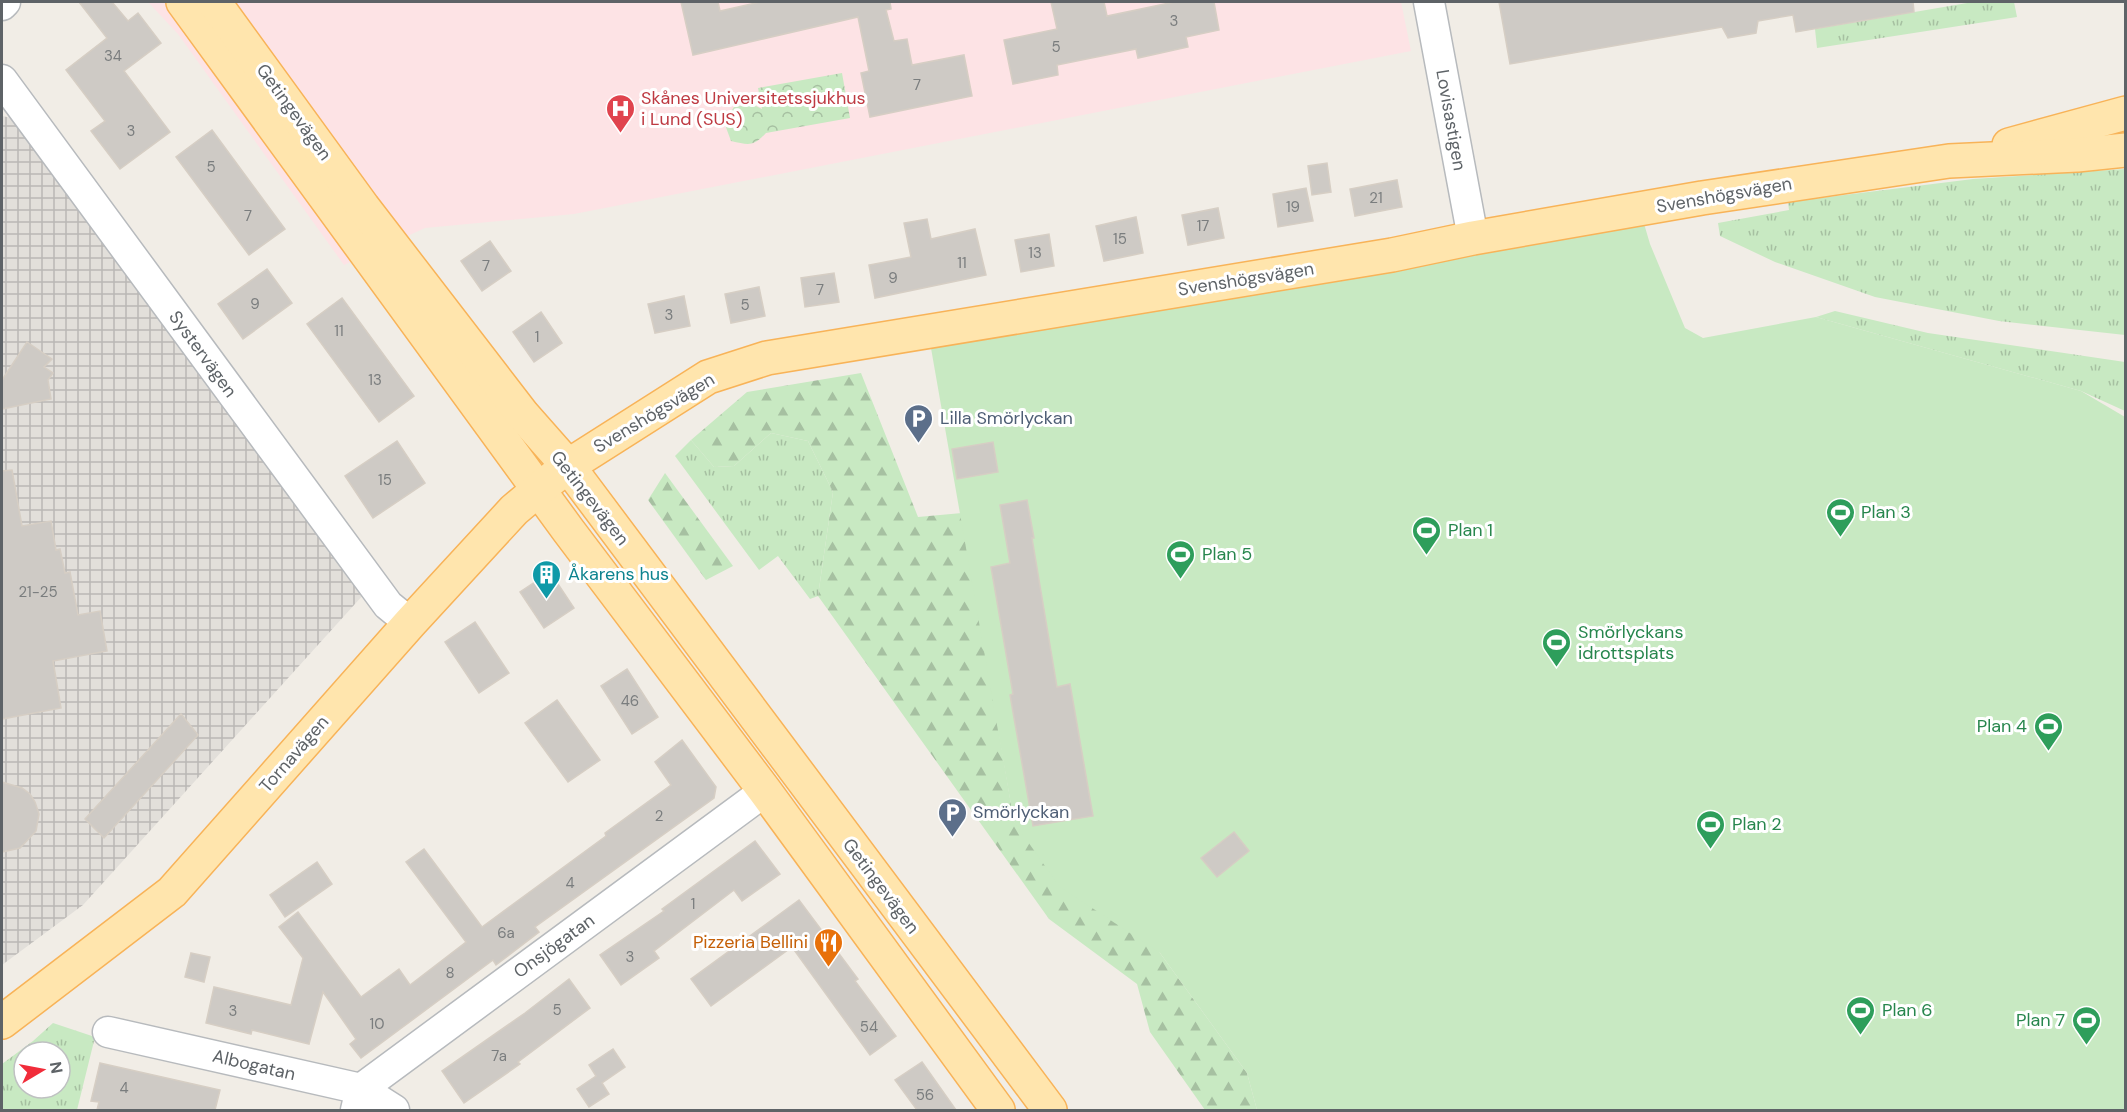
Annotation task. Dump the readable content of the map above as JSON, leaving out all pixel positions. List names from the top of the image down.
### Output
{
  "streets": {
    "main road": ["Getingevägen", "Svenshögsvägen", "Tornavägen"],
    "street": [
      "Lovisastigen",
      "Systervägen",
      "Onsjögatan",
      "Albogatan"
    ]
  },
  "crossings": [
    ["Getingevägen", "Svenshögsvägen"],
    ["Getingevägen", "Tornavägen"],
    ["Getingevägen", "Onsjögatan"],
    ["Lovisastigen", "Svenshögsvägen"],
    ["Svenshögsvägen", "Tornavägen"],
    ["Systervägen", "Tornavägen"],
    ["Onsjögatan", "Albogatan"]
  ],
  "places": {
    "hospital": ["Skånes Universitetssjukhus i Lund (SUS)"],
    "parking": ["Lilla Smörlyckan", "Smörlyckan"],
    "sports": [
      "Plan 3",
      "Plan 1",
      "Plan 5",
      "Smörlyckans idrottsplats",
      "Plan 4",
      "Plan 2",
      "Plan 6",
      "Plan 7"
    ],
    "building": ["Åkarens hus"],
    "restaurant": ["Pizzeria Bellini"]
  },
  "house_numbers": [
    "3",
    "5",
    "34",
    "7",
    "3",
    "5",
    "21",
    "19",
    "7",
    "17",
    "15",
    "13",
    "11",
    "7",
    "9",
    "7",
    "9",
    "5",
    "3",
    "11",
    "1",
    "13",
    "15",
    "21-25",
    "46",
    "2",
    "4",
    "1",
    "6a",
    "3",
    "8",
    "5",
    "3",
    "10",
    "54",
    "7a",
    "4",
    "56"
  ],
  "north": "right"
}
